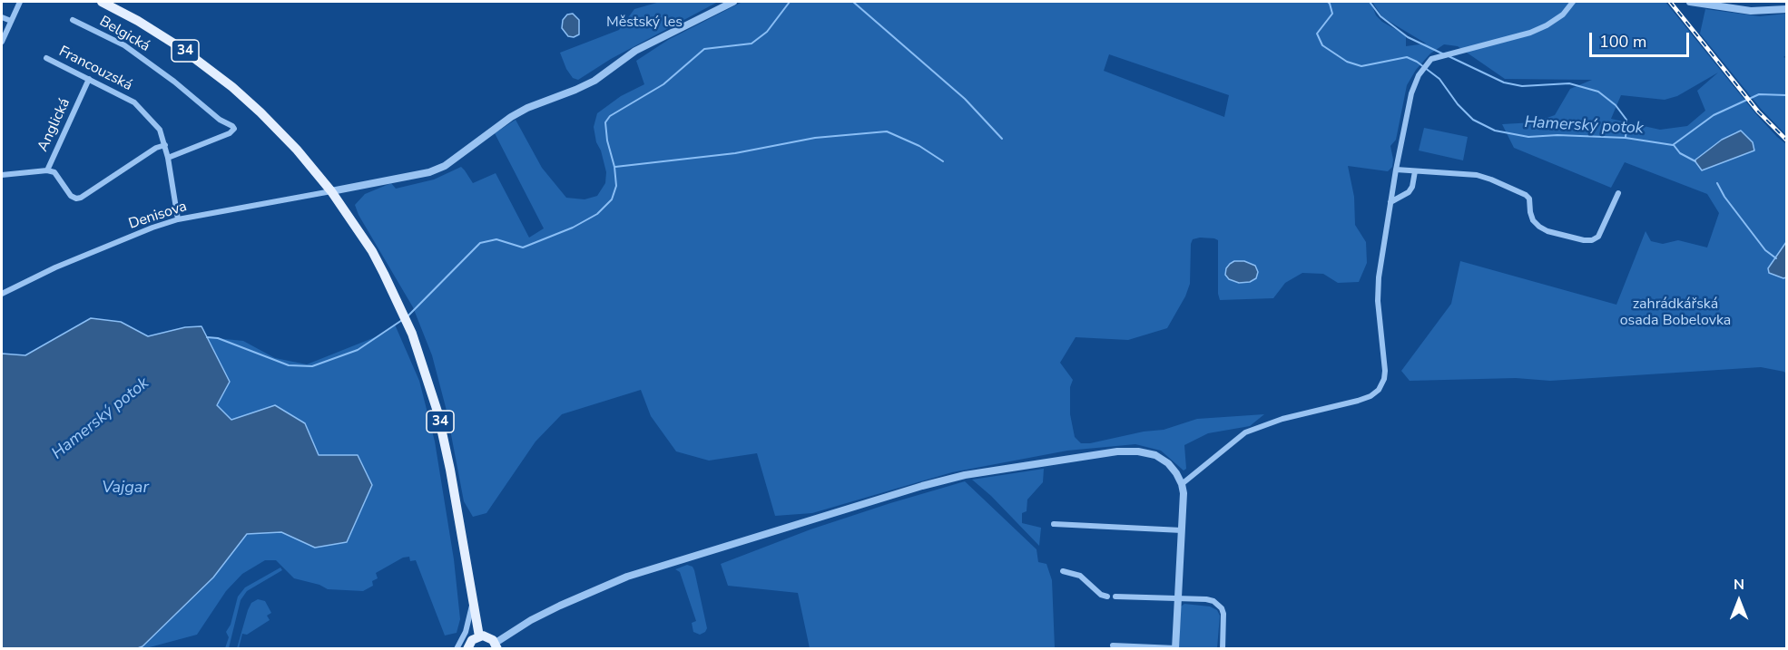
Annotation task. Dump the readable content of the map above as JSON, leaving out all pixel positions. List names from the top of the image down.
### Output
{
  "streets": {
    "main road": ["34"],
    "street": [
      "Belgická",
      "Francouzská",
      "Anglická",
      "Denisova"
    ]
  },
  "crossings": [
    ["Belgická", "Francouzská"],
    ["34", "Denisova"],
    ["Francouzská", "Anglická"],
    ["Francouzská", "Denisova"]
  ],
  "water": ["Hamerský potok", "Vajgar"],
  "parks": ["Městský les", "zahrádkářská osada Bobelovka"],
  "scale_bar": "100 m",
  "north": "top"
}
